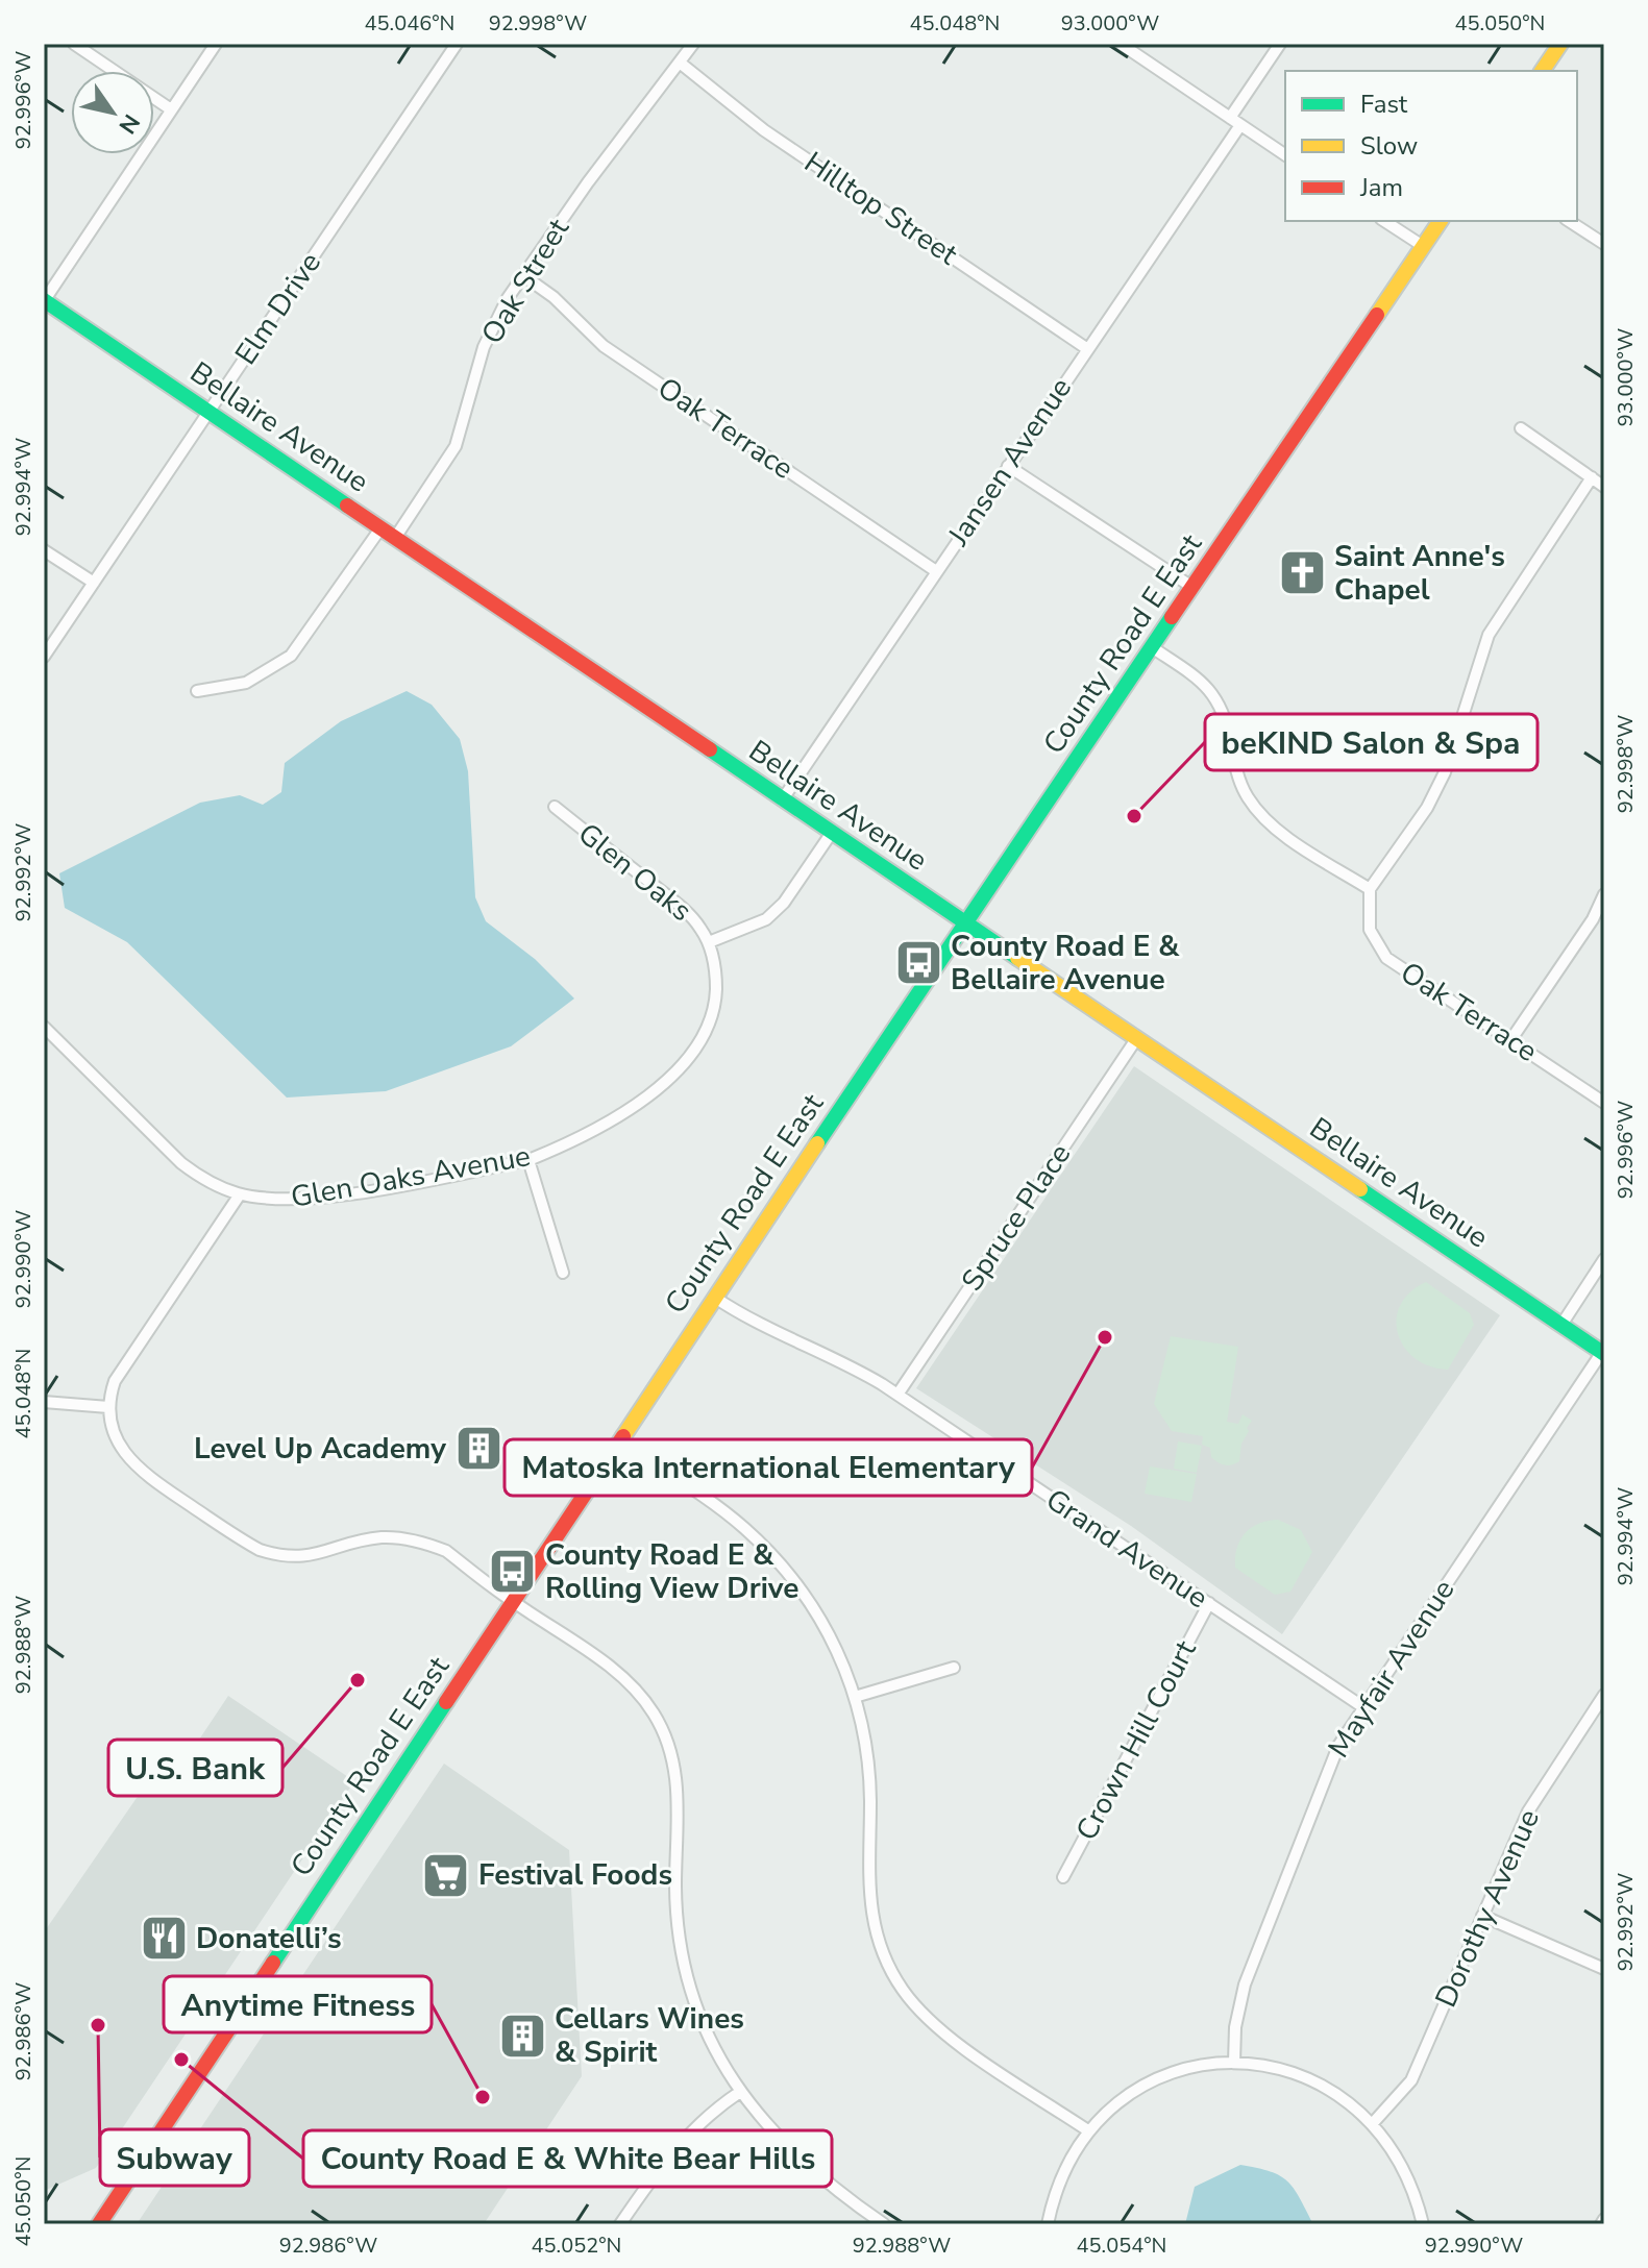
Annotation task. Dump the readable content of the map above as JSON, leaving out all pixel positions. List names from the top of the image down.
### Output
{
  "streets": {
    "main road": ["Bellaire Avenue", "County Road E East"],
    "street": [
      "Hilltop Street",
      "Oak Street",
      "Elm Drive",
      "Oak Terrace",
      "Jansen Avenue",
      "Glen Oaks",
      "Glen Oaks Avenue",
      "Spruce Place",
      "Grand Avenue",
      "Mayfair Avenue",
      "Crown Hill Court",
      "Dorothy Avenue"
    ]
  },
  "crossings": [
    ["Hilltop Street", "Oak Street"],
    ["Hilltop Street", "Jansen Avenue"],
    ["Oak Street", "Bellaire Avenue"],
    ["Oak Street", "Oak Terrace"],
    ["Elm Drive", "Bellaire Avenue"],
    ["Bellaire Avenue", "Jansen Avenue"],
    ["Bellaire Avenue", "County Road E East"],
    ["Bellaire Avenue", "Spruce Place"],
    ["Bellaire Avenue", "Mayfair Avenue"],
    ["Oak Terrace", "Jansen Avenue"],
    ["County Road E East", "Grand Avenue"],
    ["Glen Oaks", "Glen Oaks Avenue"],
    ["Spruce Place", "Grand Avenue"],
    ["Grand Avenue", "Mayfair Avenue"],
    ["Grand Avenue", "Crown Hill Court"]
  ],
  "places": {
    "church": ["Saint Anne's Chapel"],
    "other": [
      "beKIND Salon & Spa",
      "Matoska International Elementary",
      "U.S. Bank",
      "Subway",
      "County Road E & White Bear Hills",
      "Anytime Fitness"
    ],
    "bus stop": ["County Road E & Bellaire Avenue", "County Road E & Rolling View Drive"],
    "building": ["Level Up Academy", "Cellars Wines & Spirit"],
    "supermarket": ["Festival Foods"],
    "restaurant": ["Donatelli’s"]
  },
  "legend": ["Fast", "Slow", "Jam"],
  "north": "bottom right",
  "coordinates": [
    "45.046°N",
    "92.998°W",
    "45.048°N",
    "93.000°W",
    "45.050°N",
    "92.996°W",
    "92.994°W",
    "92.992°W",
    "92.990°W",
    "92.988°W",
    "92.986°W",
    "45.052°N",
    "45.054°N"
  ]
}
